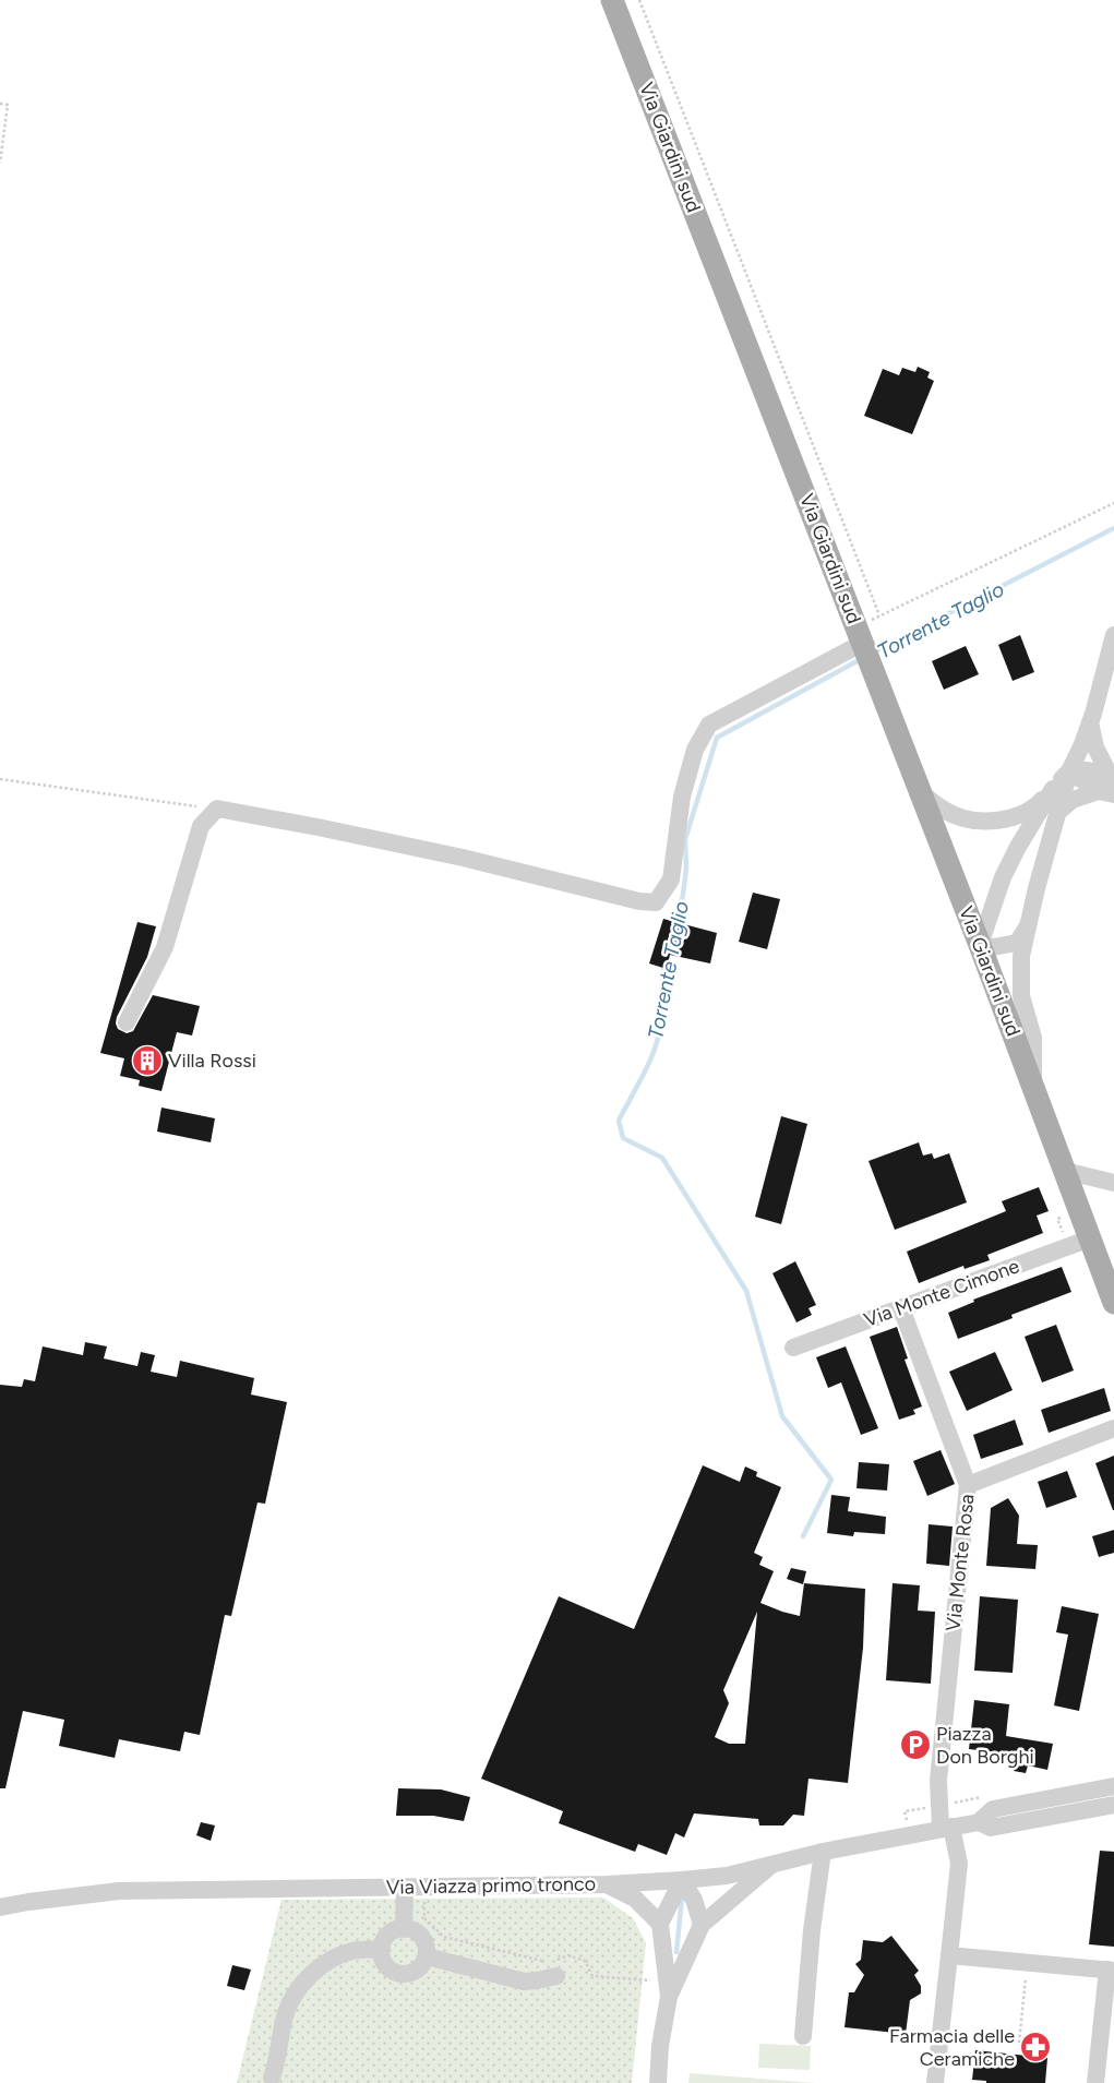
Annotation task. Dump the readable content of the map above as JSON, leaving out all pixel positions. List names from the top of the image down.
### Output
{
  "streets": {
    "main road": ["Via Giardini sud"],
    "street": ["Via Monte Cimone", "Via Monte Rosa", "Via Viazza primo tronco"]
  },
  "crossings": [
    ["Via Giardini sud", "Via Monte Cimone"],
    ["Via Monte Cimone", "Via Monte Rosa"],
    ["Via Monte Rosa", "Via Viazza primo tronco"]
  ],
  "water": ["Torrente Taglio"],
  "places": {
    "building": ["Villa Rossi"],
    "parking": ["Piazza Don Borghi"],
    "pharmacy": ["Farmacia delle Ceramiche"]
  }
}
